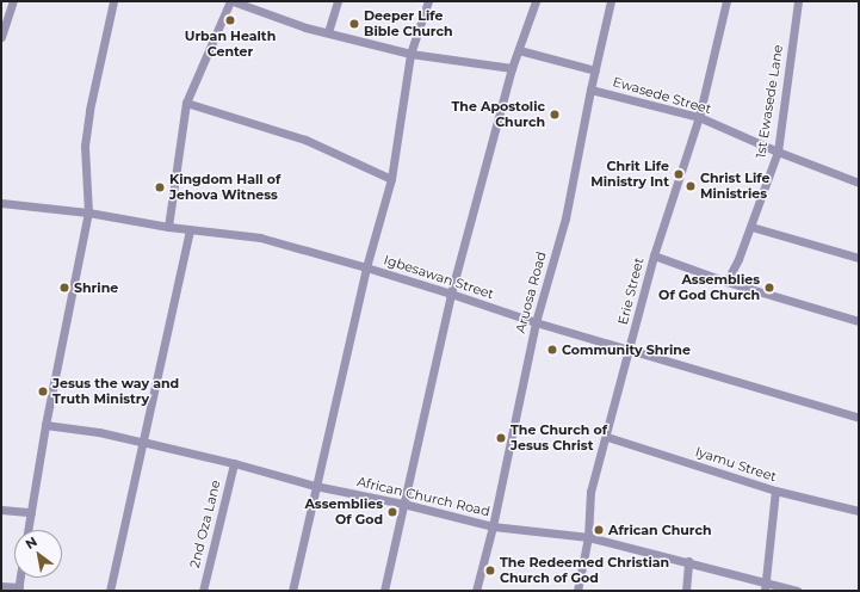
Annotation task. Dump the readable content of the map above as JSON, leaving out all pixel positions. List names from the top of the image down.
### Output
{
  "streets": {
    "street": [
      "Ewasede Street",
      "1st Ewasede Lane",
      "Igbesawan Street",
      "Erie Street",
      "Aruosa Road",
      "Iyamu Street",
      "African Church Road",
      "2nd Oza Lane"
    ]
  },
  "crossings": [
    ["Ewasede Street", "1st Ewasede Lane"],
    ["Ewasede Street", "Erie Street"],
    ["Ewasede Street", "Aruosa Road"],
    ["Igbesawan Street", "Erie Street"],
    ["Igbesawan Street", "Aruosa Road"],
    ["Erie Street", "Iyamu Street"],
    ["Erie Street", "African Church Road"],
    ["Aruosa Road", "African Church Road"],
    ["African Church Road", "2nd Oza Lane"]
  ],
  "places": [
    "Urban Health Center",
    "Deeper Life Bible Church",
    "The Apostolic Church",
    "Chrit Life Ministry Int",
    "Christ Life Ministries",
    "Kingdom Hall of Jehova Witness",
    "Shrine",
    "Assemblies Of God Church",
    "Community Shrine",
    "Jesus the way and Truth Ministry",
    "The Church of Jesus Christ",
    "Assemblies Of God",
    "African Church",
    "The Redeemed Christian Church of God"
  ],
  "north": "top left"
}
